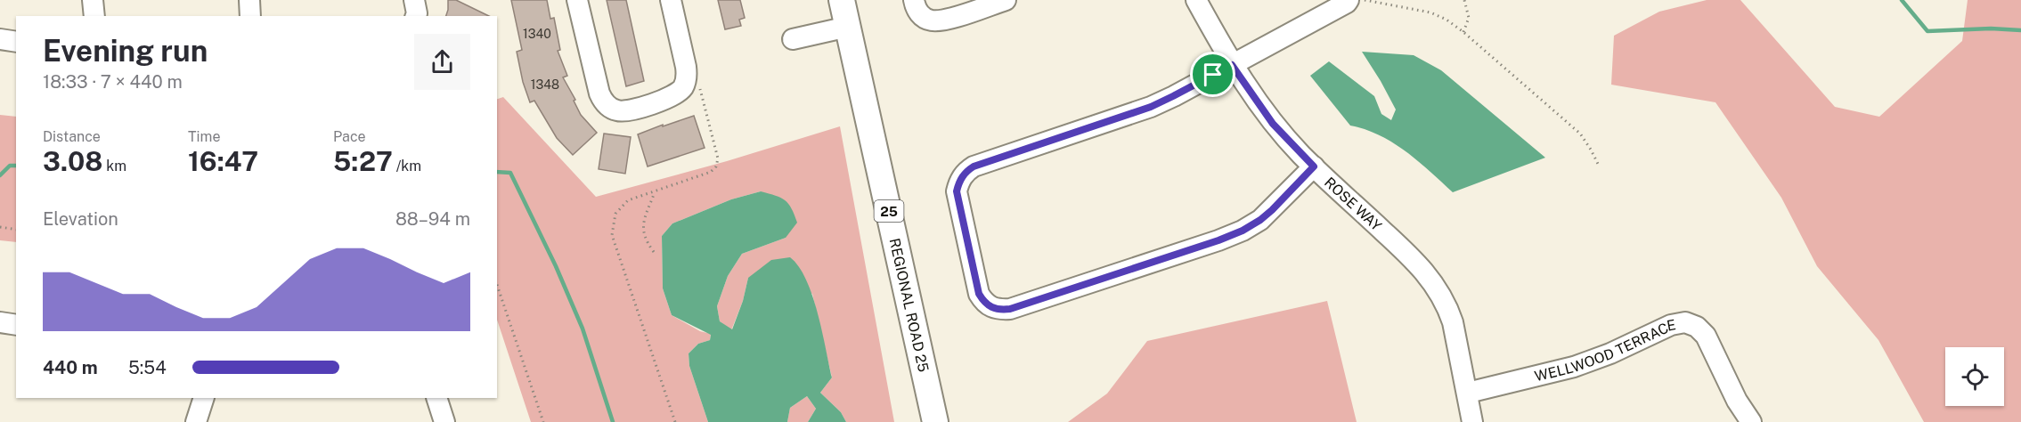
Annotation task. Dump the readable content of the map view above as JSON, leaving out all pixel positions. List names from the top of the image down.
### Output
{
  "streets": {
    "main road": ["25", "REGIONAL ROAD 25"],
    "street": ["ROSE WAY", "WELLWOOD TERRACE"]
  },
  "crossings": [
    ["ROSE WAY", "WELLWOOD TERRACE"]
  ],
  "house_numbers": ["1340", "1348"],
  "page": {
    "heading": ["Evening run", "18:33 · 7 × 440 m"],
    "stats": [
      ["Distance", "3.08 km"],
      ["Time", "16:47"],
      ["Pace", "5:27 /km"]
    ],
    "chart": ["Elevation", "88–94 m"],
    "list": [
      {
        "name": "440 m",
        "note": "5:54"
      }
    ]
  }
}
